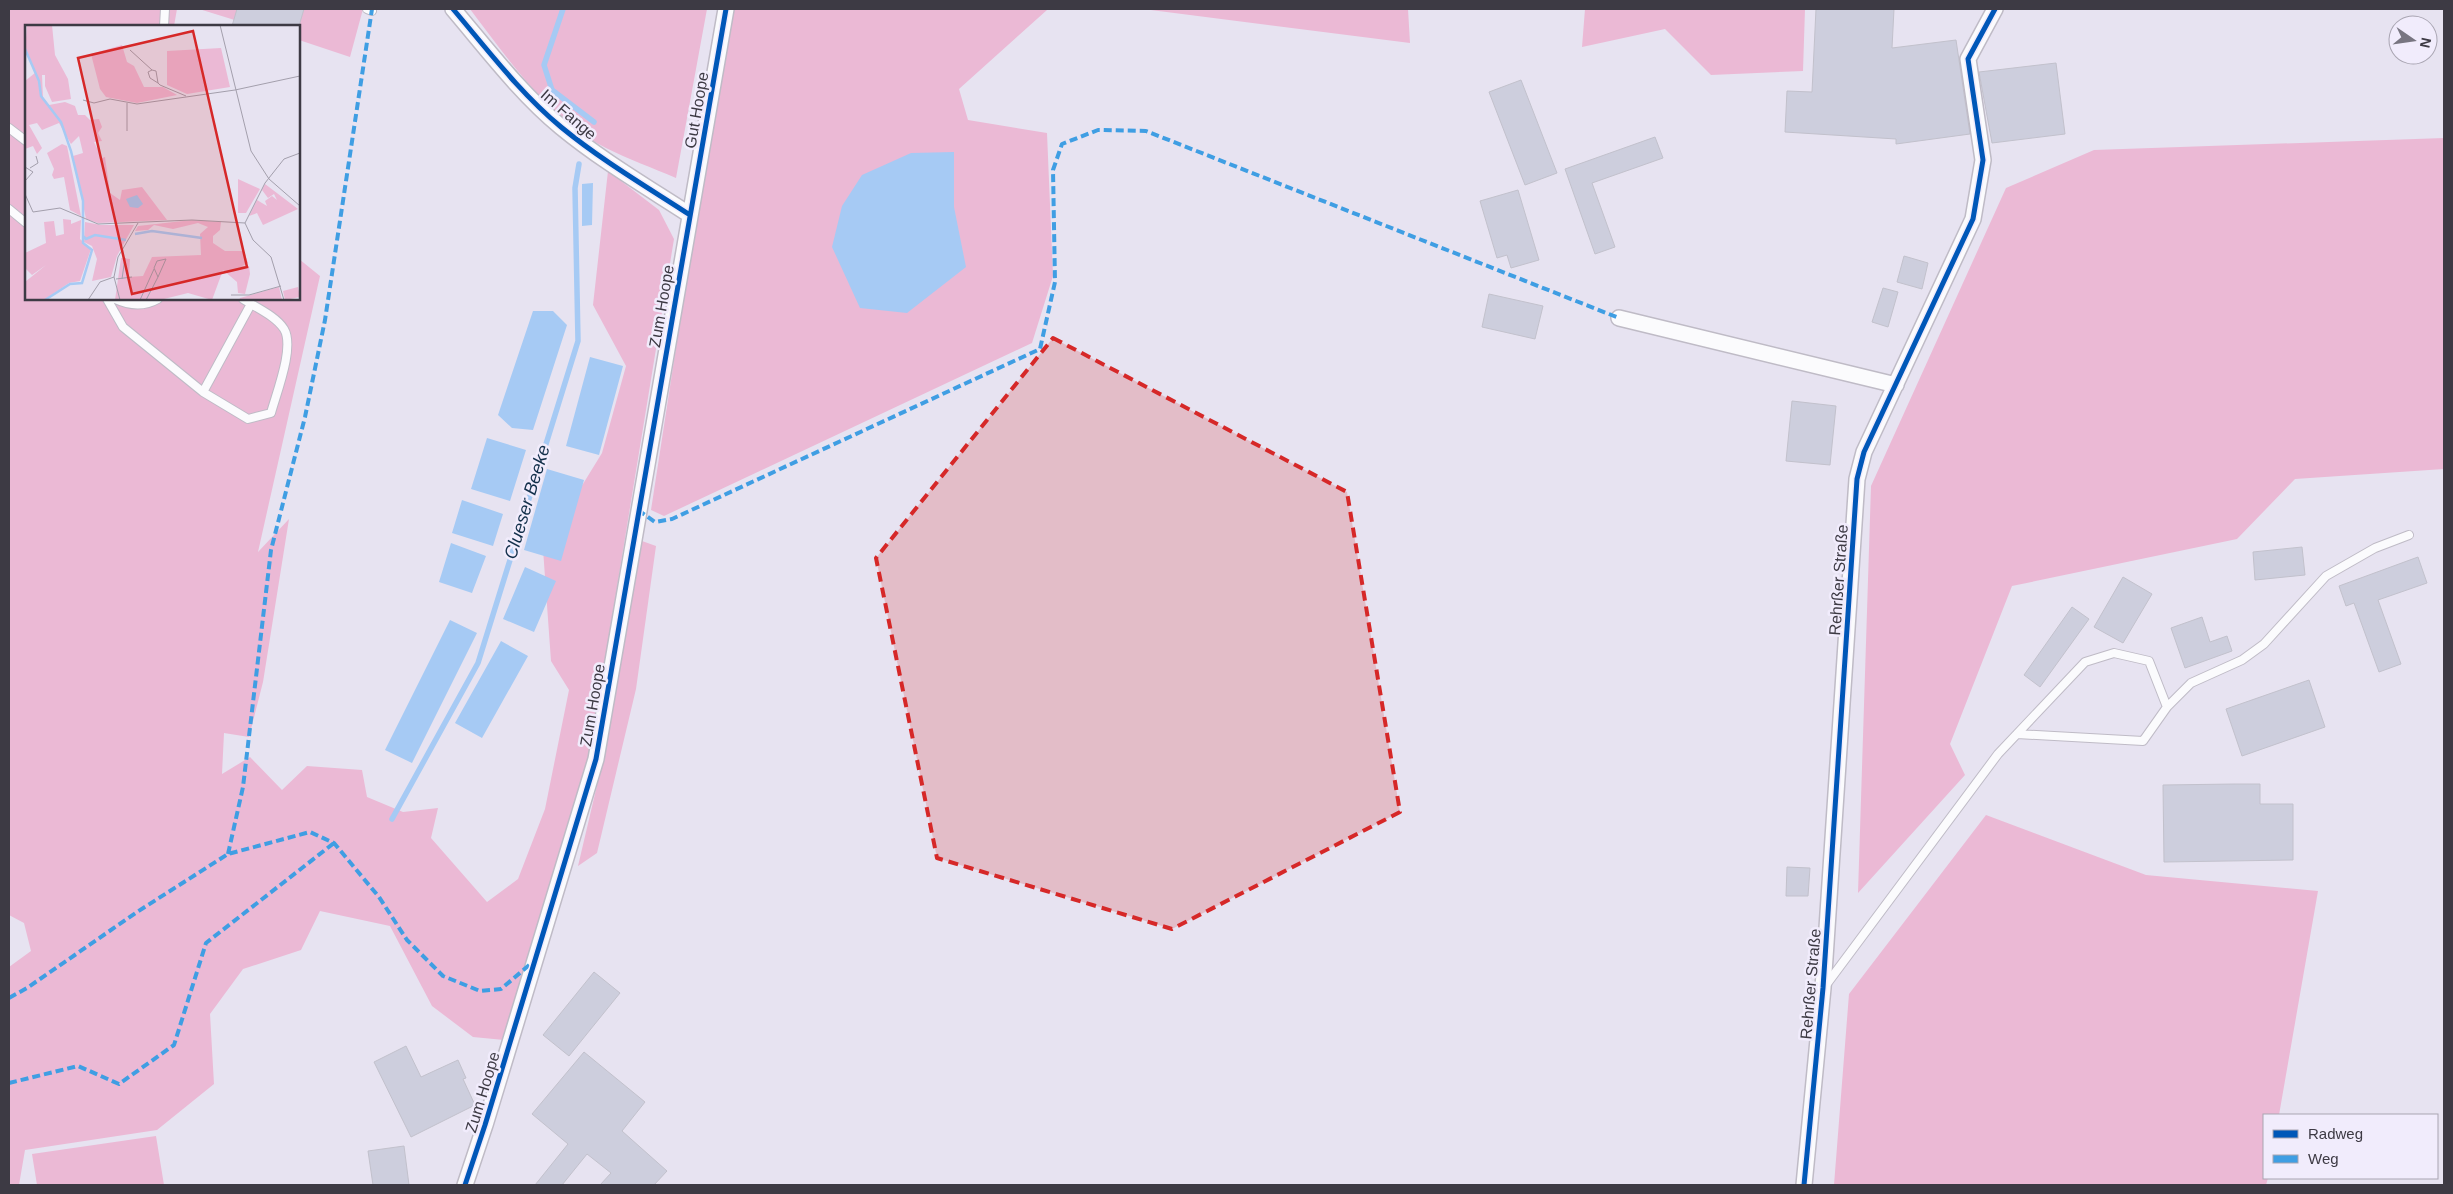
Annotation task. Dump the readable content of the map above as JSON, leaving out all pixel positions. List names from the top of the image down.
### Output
{
  "streets": {
    "street": [
      "Gut Hoope",
      "Im Fange",
      "Zum Hoope",
      "Rehrßer Straße"
    ]
  },
  "crossings": [
    ["Gut Hoope", "Im Fange"],
    ["Gut Hoope", "Zum Hoope"],
    ["Im Fange", "Zum Hoope"]
  ],
  "water": ["Clueser Beeke"],
  "legend": ["Radweg", "Weg"],
  "north": "right"
}
